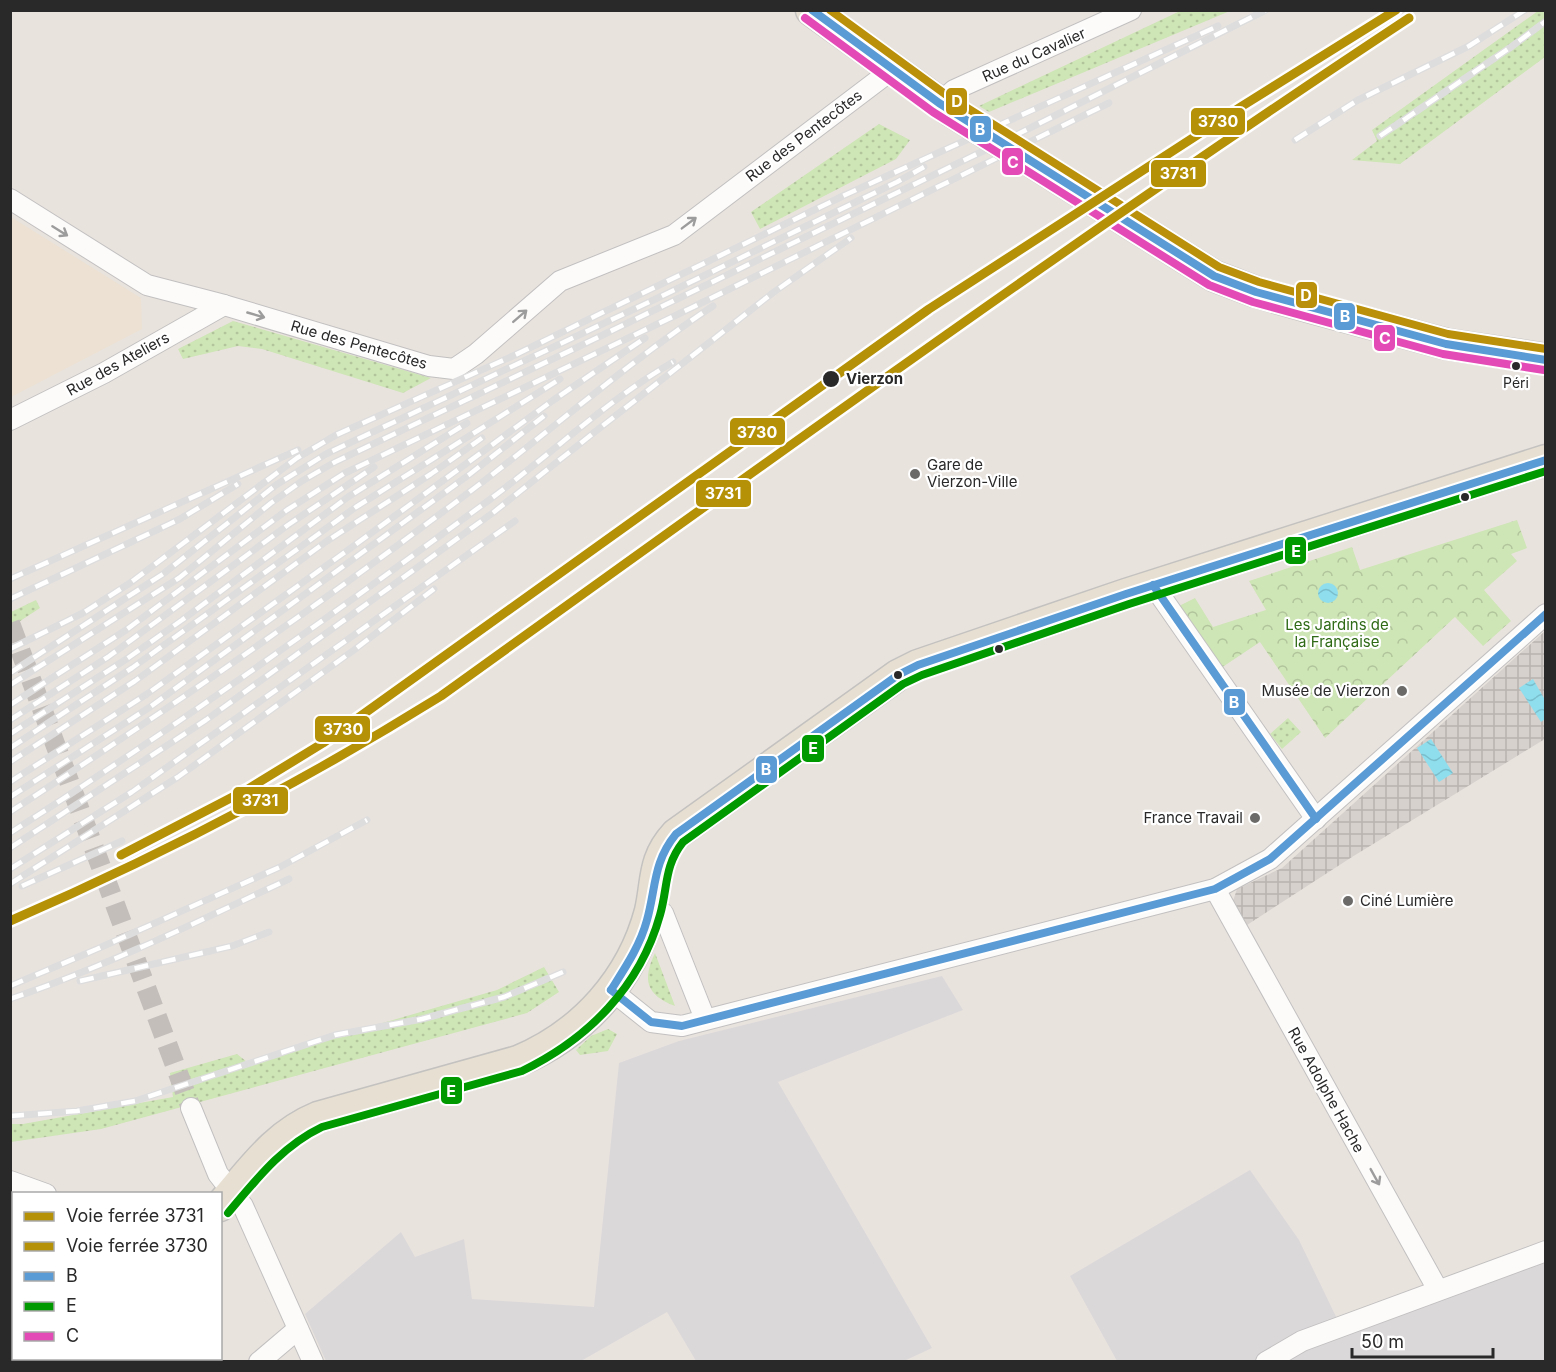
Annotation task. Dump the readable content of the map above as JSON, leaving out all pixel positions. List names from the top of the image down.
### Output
{
  "streets": {
    "street": [
      "Rue du Cavalier",
      "Rue des Pentecôtes",
      "Rue des Ateliers",
      "Rue Adolphe Hache"
    ]
  },
  "crossings": [
    ["Rue des Pentecôtes", "Rue des Ateliers"]
  ],
  "one_way": ["Rue des Pentecôtes", "Rue Adolphe Hache"],
  "parks": ["Les Jardins de la Française"],
  "places": [
    "Péri",
    "Vierzon",
    "Gare de Vierzon-Ville",
    "Musée de Vierzon",
    "France Travail",
    "Ciné Lumière"
  ],
  "lines": [
    "rail line 3730",
    "transit line B",
    "transit line D",
    "rail line 3731",
    "transit line C",
    "transit line E"
  ],
  "legend": [
    "Voie ferrée 3731",
    "Voie ferrée 3730",
    "B",
    "E",
    "C"
  ],
  "scale_bar": "50 m"
}
